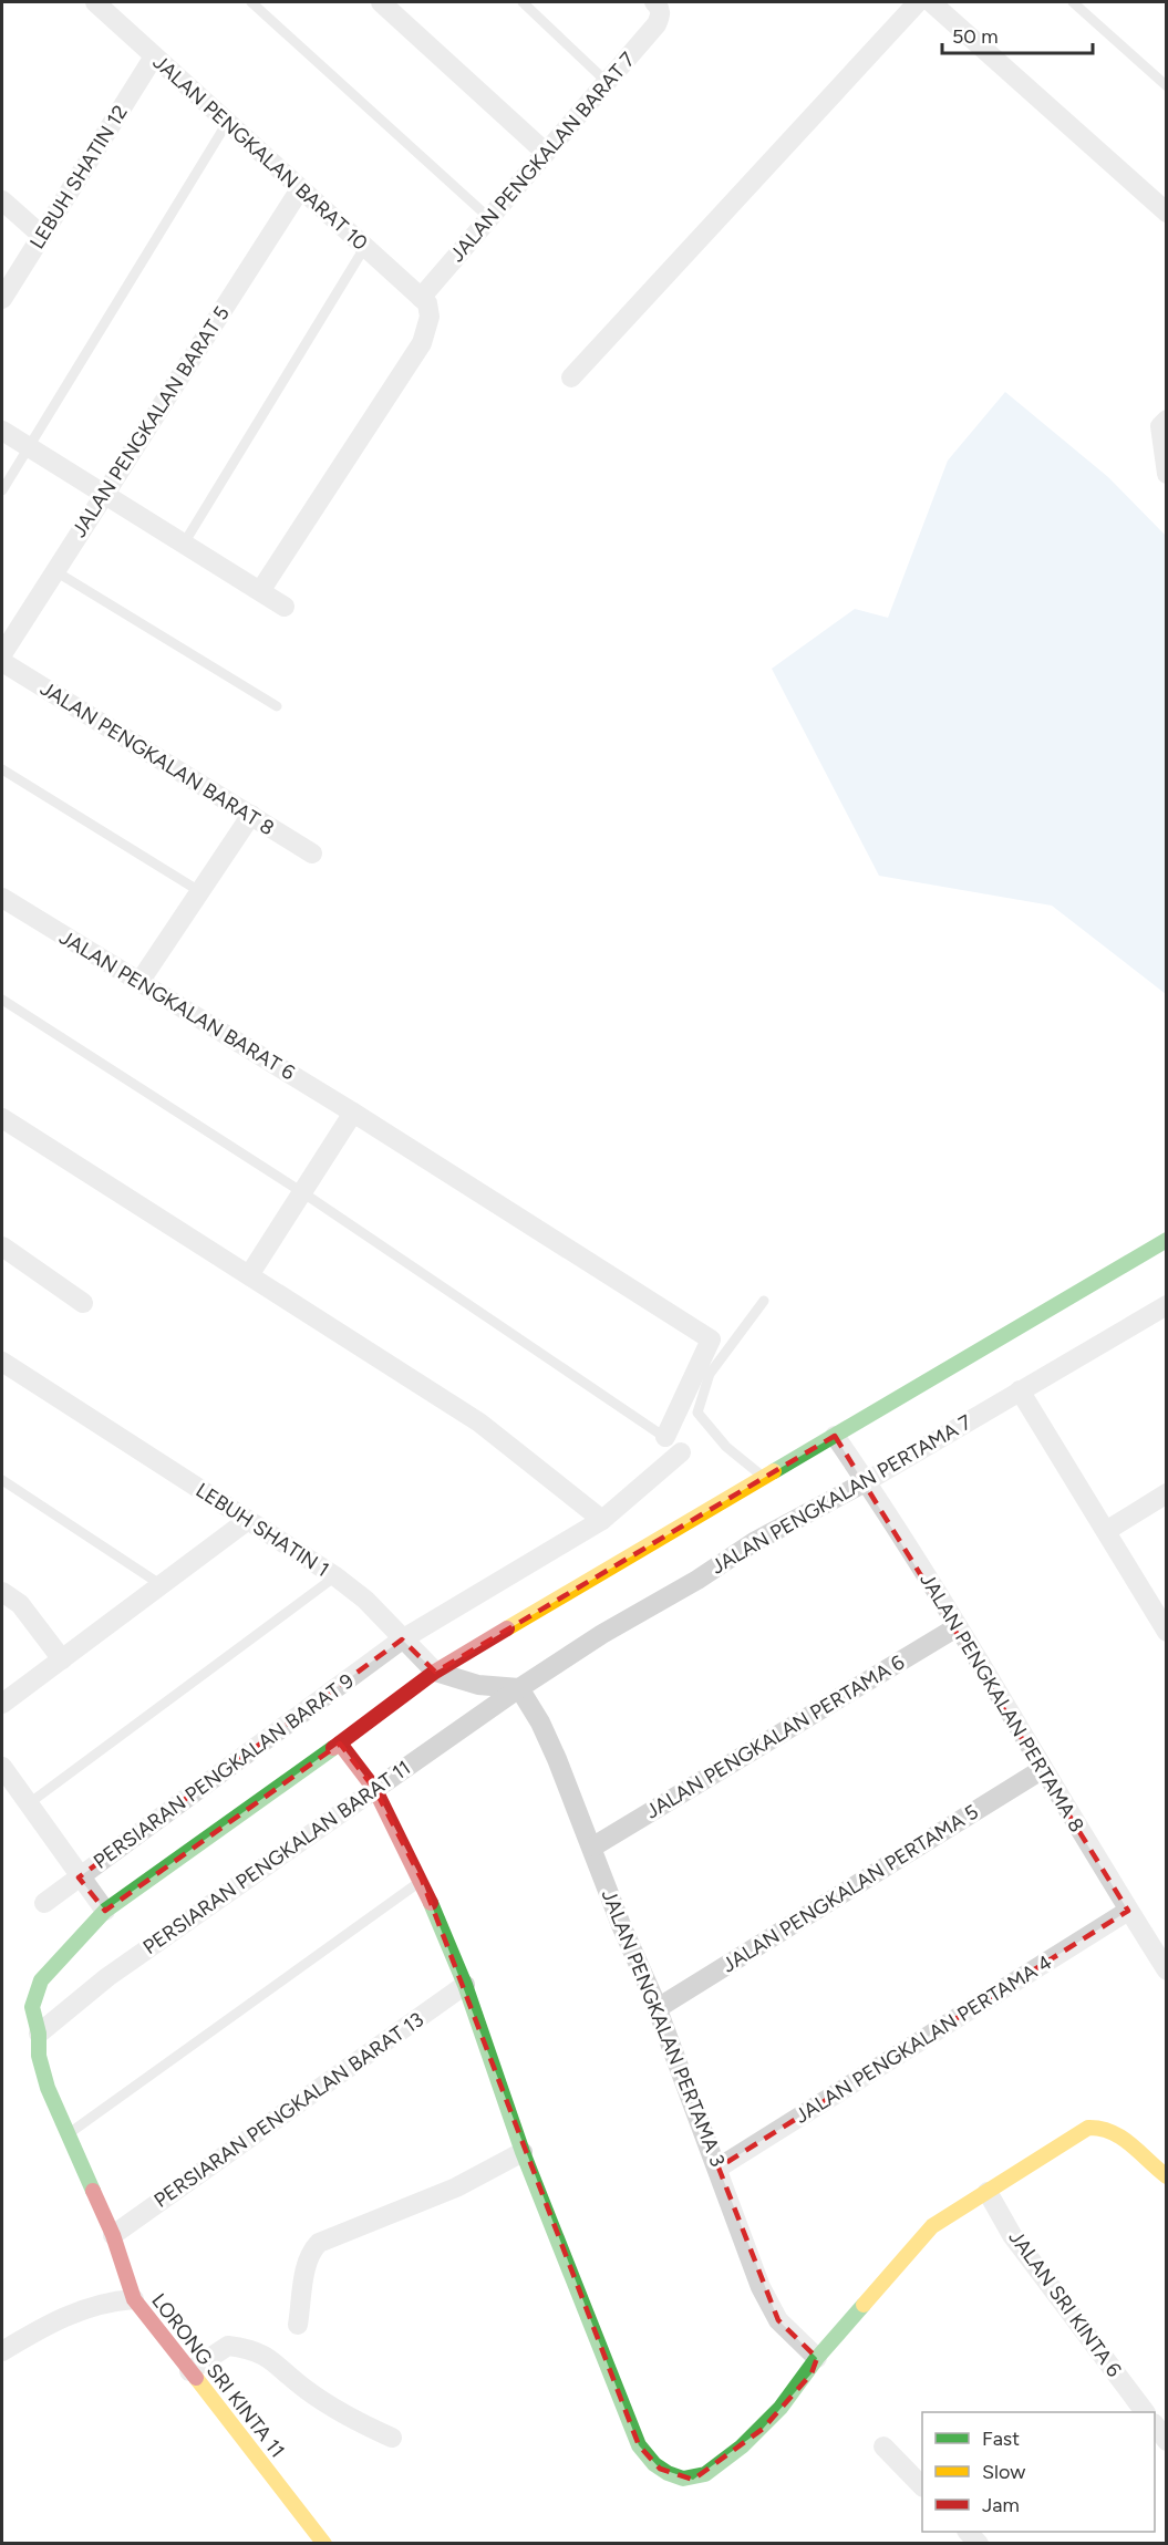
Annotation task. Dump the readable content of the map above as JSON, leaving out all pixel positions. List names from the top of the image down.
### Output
{
  "streets": {
    "street": [
      "JALAN PENGKALAN BARAT 10",
      "JALAN PENGKALAN BARAT 7",
      "LEBUH SHATIN 12",
      "JALAN PENGKALAN BARAT 5",
      "JALAN PENGKALAN BARAT 8",
      "JALAN PENGKALAN BARAT 6",
      "JALAN PENGKALAN PERTAMA 7",
      "LEBUH SHATIN 1",
      "JALAN PENGKALAN PERTAMA 8",
      "JALAN PENGKALAN PERTAMA 6",
      "PERSIARAN PENGKALAN BARAT 9",
      "PERSIARAN PENGKALAN BARAT 11",
      "JALAN PENGKALAN PERTAMA 5",
      "JALAN PENGKALAN PERTAMA 3",
      "JALAN PENGKALAN PERTAMA 4",
      "PERSIARAN PENGKALAN BARAT 13",
      "JALAN SRI KINTA 6",
      "LORONG SRI KINTA 11"
    ]
  },
  "crossings": [
    ["JALAN PENGKALAN BARAT 10", "JALAN PENGKALAN BARAT 7"],
    ["JALAN PENGKALAN BARAT 10", "LEBUH SHATIN 12"],
    ["JALAN PENGKALAN BARAT 10", "JALAN PENGKALAN BARAT 5"],
    ["JALAN PENGKALAN PERTAMA 7", "LEBUH SHATIN 1"],
    ["JALAN PENGKALAN PERTAMA 7", "JALAN PENGKALAN PERTAMA 8"],
    ["JALAN PENGKALAN PERTAMA 7", "PERSIARAN PENGKALAN BARAT 11"],
    ["JALAN PENGKALAN PERTAMA 7", "JALAN PENGKALAN PERTAMA 3"],
    ["LEBUH SHATIN 1", "PERSIARAN PENGKALAN BARAT 9"],
    ["LEBUH SHATIN 1", "PERSIARAN PENGKALAN BARAT 11"],
    ["LEBUH SHATIN 1", "JALAN PENGKALAN PERTAMA 3"],
    ["LEBUH SHATIN 1", "LORONG SRI KINTA 11"],
    ["JALAN PENGKALAN PERTAMA 8", "JALAN PENGKALAN PERTAMA 6"],
    ["JALAN PENGKALAN PERTAMA 8", "JALAN PENGKALAN PERTAMA 5"],
    ["JALAN PENGKALAN PERTAMA 8", "JALAN PENGKALAN PERTAMA 4"],
    ["JALAN PENGKALAN PERTAMA 8", "LORONG SRI KINTA 11"],
    ["JALAN PENGKALAN PERTAMA 6", "JALAN PENGKALAN PERTAMA 3"],
    ["PERSIARAN PENGKALAN BARAT 11", "JALAN PENGKALAN PERTAMA 3"],
    ["PERSIARAN PENGKALAN BARAT 11", "LORONG SRI KINTA 11"],
    ["JALAN PENGKALAN PERTAMA 5", "JALAN PENGKALAN PERTAMA 3"],
    ["JALAN PENGKALAN PERTAMA 3", "JALAN PENGKALAN PERTAMA 4"],
    ["PERSIARAN PENGKALAN BARAT 13", "LORONG SRI KINTA 11"]
  ],
  "legend": ["Fast", "Slow", "Jam"],
  "scale_bar": "50 m"
}
